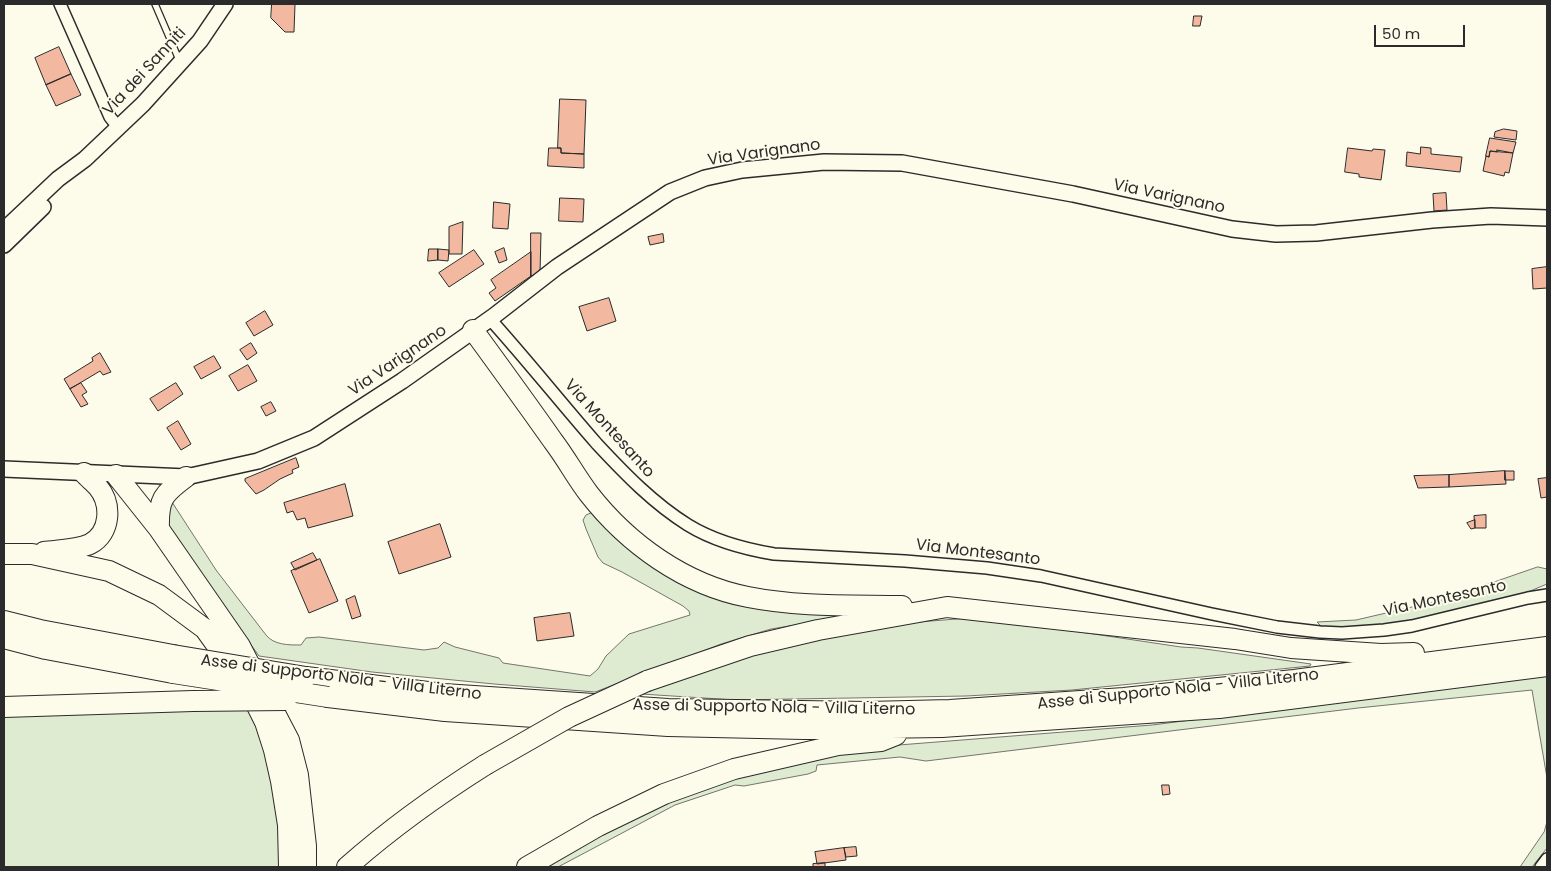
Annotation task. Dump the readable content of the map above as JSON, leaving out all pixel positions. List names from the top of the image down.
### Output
{
  "streets": {
    "highway": ["Asse di Supporto Nola - Villa Literno"],
    "street": ["Via dei Sanniti", "Via Varignano", "Via Montesanto"]
  },
  "crossings": [
    ["Via Varignano", "Via Montesanto"]
  ],
  "scale_bar": "50 m"
}
